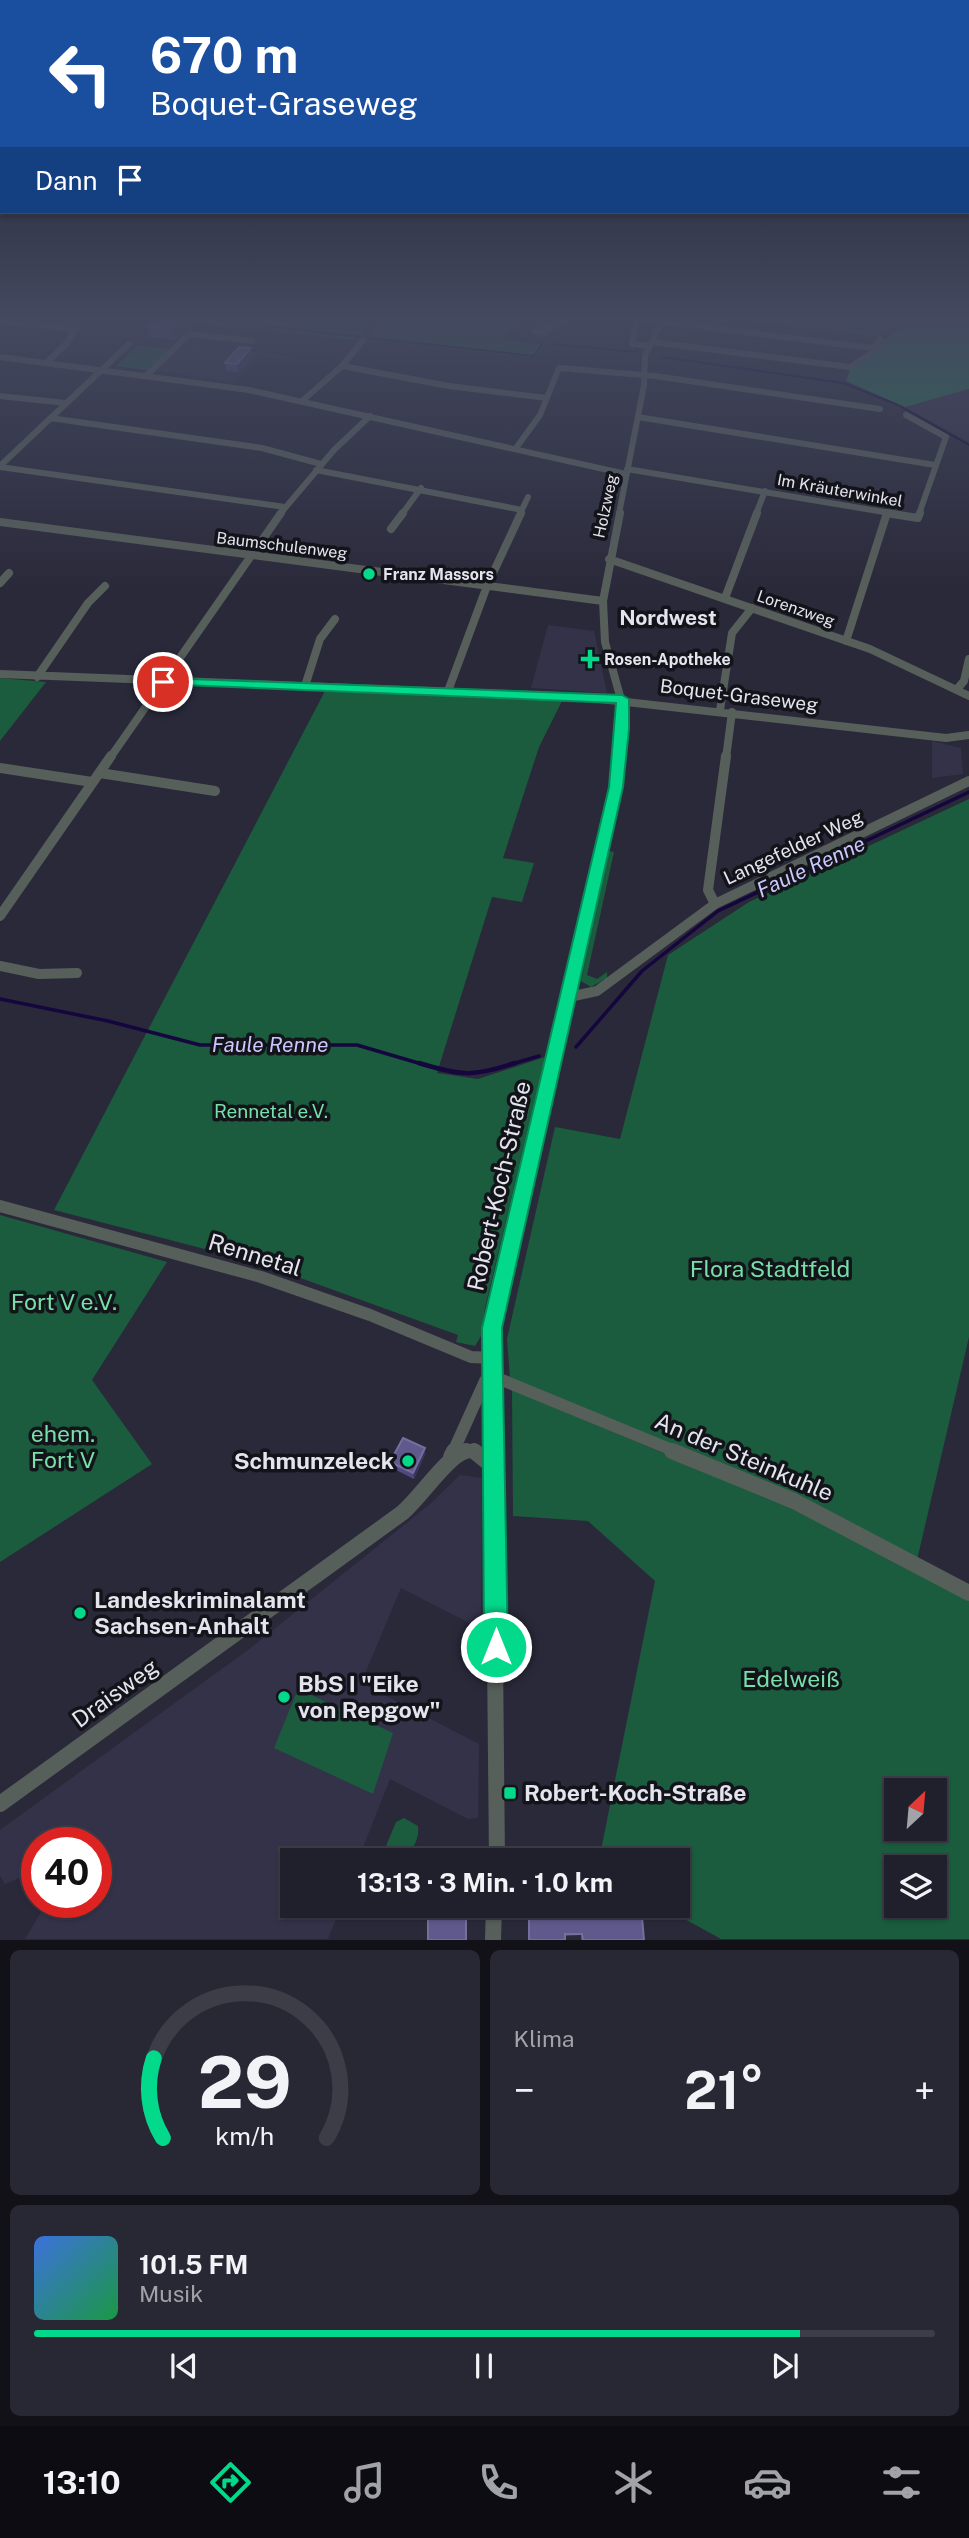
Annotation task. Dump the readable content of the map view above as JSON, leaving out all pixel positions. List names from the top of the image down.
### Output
{
  "streets": {
    "street": [
      "Im Kräuterwinkel",
      "Holzweg",
      "Baumschulenweg",
      "Lorenzweg",
      "Boquet-Graseweg",
      "Langefelder Weg",
      "Robert-Koch-Straße",
      "Rennetal",
      "An der Steinkuhle",
      "Draisweg"
    ]
  },
  "crossings": [
    ["Im Kräuterwinkel", "Holzweg"],
    ["Holzweg", "Baumschulenweg"],
    ["Holzweg", "Lorenzweg"],
    ["Holzweg", "Boquet-Graseweg"],
    ["Holzweg", "Robert-Koch-Straße"],
    ["Boquet-Graseweg", "Robert-Koch-Straße"],
    ["Langefelder Weg", "Robert-Koch-Straße"],
    ["Robert-Koch-Straße", "Rennetal"],
    ["Robert-Koch-Straße", "An der Steinkuhle"],
    ["Robert-Koch-Straße", "Draisweg"],
    ["An der Steinkuhle", "Draisweg"]
  ],
  "districts": ["Nordwest"],
  "water": ["Faule Renne"],
  "parks": [
    "Rennetal e.V.",
    "Flora Stadtfeld",
    "Fort V e.V.",
    "ehem. Fort V",
    "Edelweiß"
  ],
  "places": {
    "other": [
      "Franz Massors",
      "Schmunzeleck",
      "Landeskriminalamt Sachsen-Anhalt",
      "BbS I \"Eike von Repgow\""
    ],
    "health": ["Rosen-Apotheke"],
    "transit": ["Robert-Koch-Straße"]
  },
  "north": "top right",
  "page": {
    "turn": ["670 m", "Boquet-Graseweg"],
    "then": "Dann",
    "limit": "40",
    "trip": "13:13 · 3 Min. · 1.0 km",
    "tile": "Klima",
    "heat": ["−", "21°", "+"],
    "song": ["101.5 FM", "Musik"],
    "tabs": "13:10",
    "gauge": ["29", "km/h"]
  }
}
